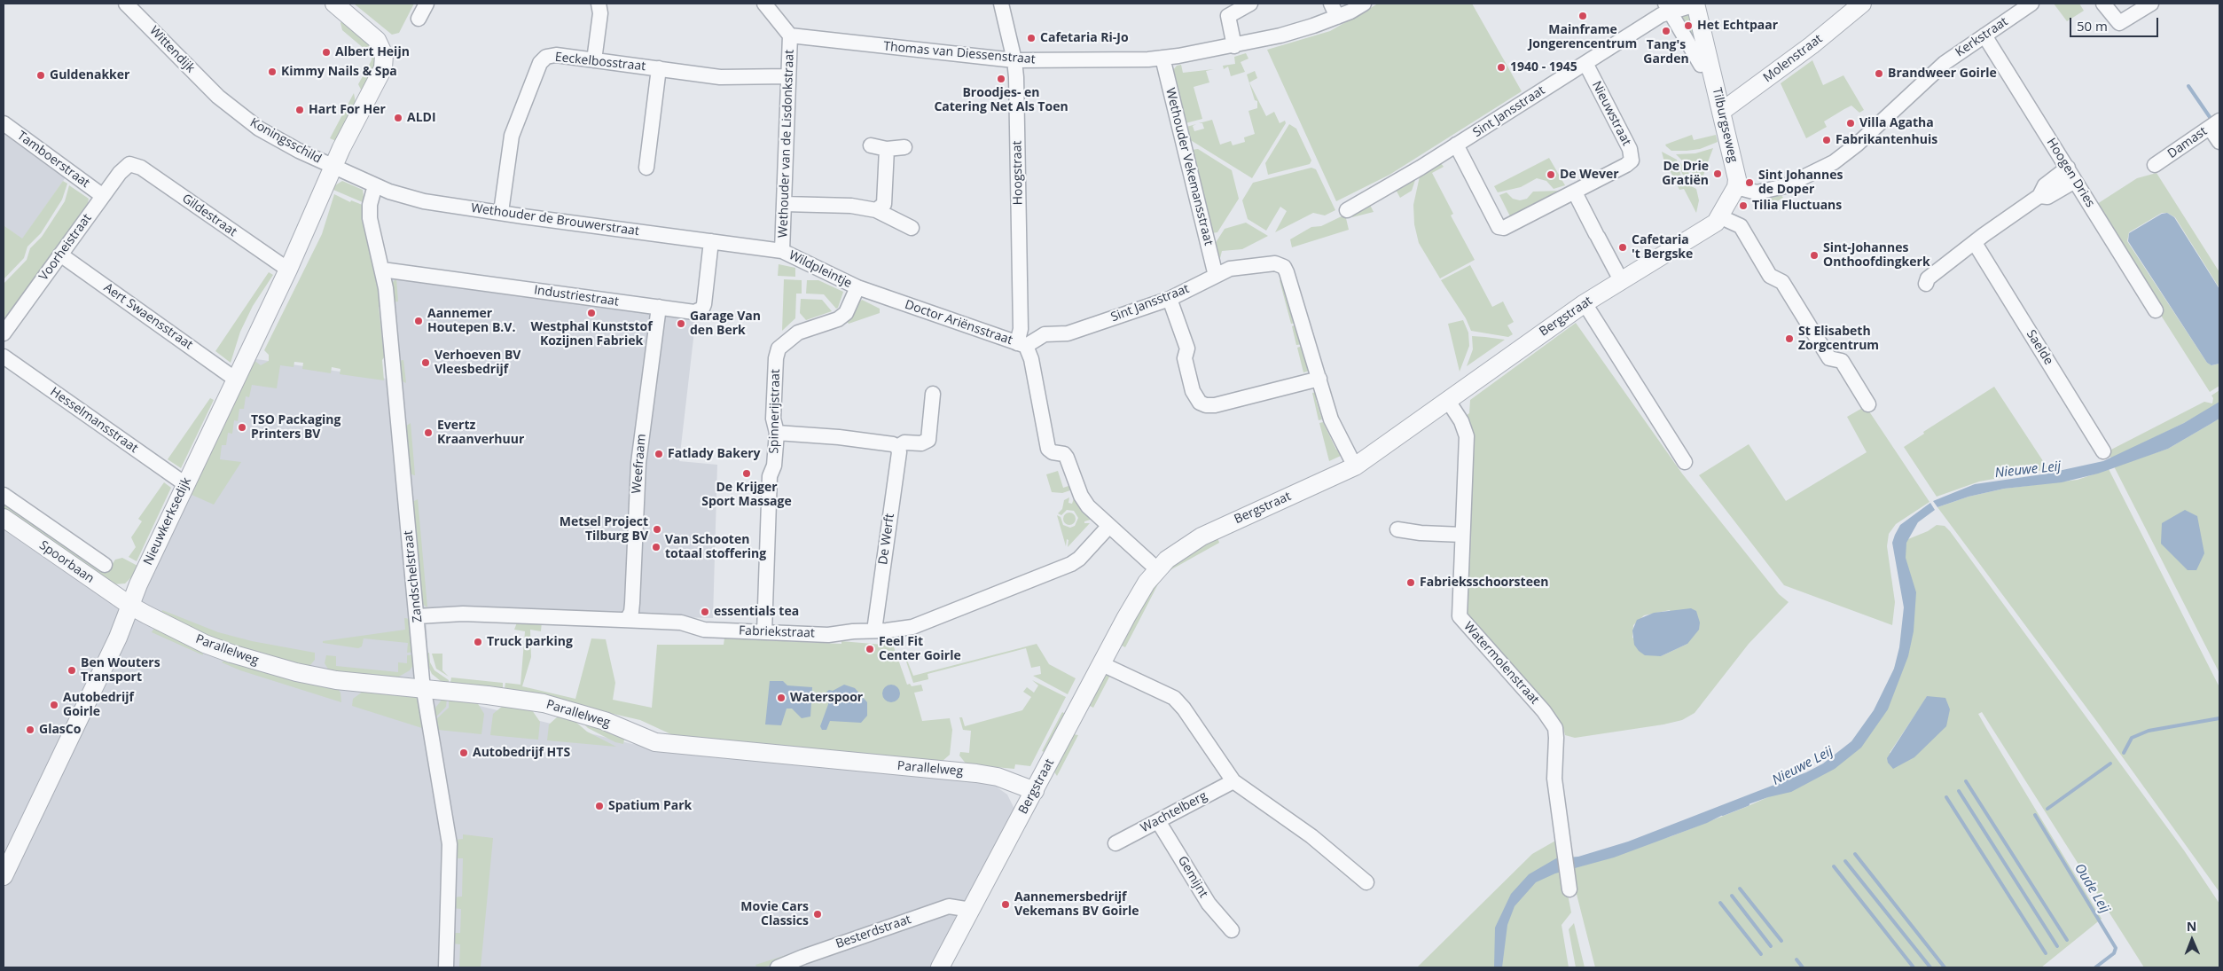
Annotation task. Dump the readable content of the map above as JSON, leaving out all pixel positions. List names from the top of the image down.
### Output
{
  "streets": {
    "street": [
      "Kerkstraat",
      "Wittendijk",
      "Thomas van Diessenstraat",
      "Molenstraat",
      "Eeckelbosstraat",
      "Sint Jansstraat",
      "Nieuwstraat",
      "Tilburgseweg",
      "Koningsschild",
      "Damast",
      "Wethouder van de Lisdonkstraat",
      "Tamboerstraat",
      "Wethouder Vekemansstraat",
      "Hoogstraat",
      "Hoogen Dries",
      "Gildestraat",
      "Wethouder de Brouwerstraat",
      "Voorheistraat",
      "Wildpleintje",
      "Industriestraat",
      "Aert Swaensstraat",
      "Bergstraat",
      "Doctor Ariënsstraat",
      "Saelde",
      "Spinnerijstraat",
      "Hesselmansstraat",
      "Weefraam",
      "Nieuwkerksedijk",
      "De Werft",
      "Spoorbaan",
      "Zandschelstraat",
      "Fabriekstraat",
      "Parallelweg",
      "Watermolenstraat",
      "Wachtelberg",
      "Gemijnt",
      "Besterdstraat"
    ]
  },
  "crossings": [
    ["Kerkstraat", "Tilburgseweg"],
    ["Kerkstraat", "Hoogen Dries"],
    ["Kerkstraat", "Bergstraat"],
    ["Wittendijk", "Koningsschild"],
    ["Thomas van Diessenstraat", "Wethouder van de Lisdonkstraat"],
    ["Thomas van Diessenstraat", "Wethouder Vekemansstraat"],
    ["Thomas van Diessenstraat", "Hoogstraat"],
    ["Molenstraat", "Tilburgseweg"],
    ["Eeckelbosstraat", "Wethouder van de Lisdonkstraat"],
    ["Eeckelbosstraat", "Wethouder de Brouwerstraat"],
    ["Sint Jansstraat", "Nieuwstraat"],
    ["Sint Jansstraat", "Tilburgseweg"],
    ["Sint Jansstraat", "Wethouder Vekemansstraat"],
    ["Sint Jansstraat", "Hoogstraat"],
    ["Sint Jansstraat", "Doctor Ariënsstraat"],
    ["Tilburgseweg", "Bergstraat"],
    ["Koningsschild", "Wethouder de Brouwerstraat"],
    ["Koningsschild", "Nieuwkerksedijk"],
    ["Wethouder van de Lisdonkstraat", "Wethouder de Brouwerstraat"],
    ["Wethouder van de Lisdonkstraat", "Wildpleintje"],
    ["Tamboerstraat", "Voorheistraat"],
    ["Hoogstraat", "Doctor Ariënsstraat"],
    ["Gildestraat", "Voorheistraat"],
    ["Gildestraat", "Nieuwkerksedijk"],
    ["Wethouder de Brouwerstraat", "Wildpleintje"],
    ["Wethouder de Brouwerstraat", "Industriestraat"],
    ["Wethouder de Brouwerstraat", "Nieuwkerksedijk"],
    ["Wethouder de Brouwerstraat", "Zandschelstraat"],
    ["Voorheistraat", "Aert Swaensstraat"],
    ["Wildpleintje", "Doctor Ariënsstraat"],
    ["Wildpleintje", "Spinnerijstraat"],
    ["Industriestraat", "Weefraam"],
    ["Industriestraat", "Zandschelstraat"],
    ["Aert Swaensstraat", "Nieuwkerksedijk"],
    ["Bergstraat", "Doctor Ariënsstraat"],
    ["Bergstraat", "Parallelweg"],
    ["Bergstraat", "Watermolenstraat"],
    ["Bergstraat", "Besterdstraat"],
    ["Doctor Ariënsstraat", "Spinnerijstraat"],
    ["Doctor Ariënsstraat", "Fabriekstraat"],
    ["Spinnerijstraat", "Fabriekstraat"],
    ["Hesselmansstraat", "Nieuwkerksedijk"],
    ["Weefraam", "Fabriekstraat"],
    ["Nieuwkerksedijk", "Spoorbaan"],
    ["Nieuwkerksedijk", "Parallelweg"],
    ["De Werft", "Fabriekstraat"],
    ["Spoorbaan", "Parallelweg"],
    ["Zandschelstraat", "Fabriekstraat"],
    ["Zandschelstraat", "Parallelweg"],
    ["Wachtelberg", "Gemijnt"]
  ],
  "water": ["Nieuwe Leij", "Oude Leij"],
  "places": [
    "Mainframe Jongerencentrum",
    "Het Echtpaar",
    "Tang's Garden",
    "Cafetaria Ri-Jo",
    "Albert Heijn",
    "1940 - 1945",
    "Kimmy Nails & Spa",
    "Brandweer Goirle",
    "Guldenakker",
    "Broodjes- en Catering Net Als Toen",
    "Hart For Her",
    "ALDI",
    "Villa Agatha",
    "Fabrikantenhuis",
    "De Drie Gratiën",
    "De Wever",
    "Sint Johannes de Doper",
    "Tilia Fluctuans",
    "Cafetaria 't Bergske",
    "Sint-Johannes Onthoofdingkerk",
    "Westphal Kunststof Kozijnen Fabriek",
    "Aannemer Houtepen B.V.",
    "Garage Van den Berk",
    "St Elisabeth Zorgcentrum",
    "Verhoeven BV Vleesbedrijf",
    "TSO Packaging Printers BV",
    "Evertz Kraanverhuur",
    "Fatlady Bakery",
    "De Krijger Sport Massage",
    "Metsel Project Tilburg BV",
    "Van Schooten totaal stoffering",
    "Fabrieksschoorsteen",
    "essentials tea",
    "Truck parking",
    "Feel Fit Center Goirle",
    "Ben Wouters Transport",
    "Waterspoor",
    "Autobedrijf Goirle",
    "GlasCo",
    "Autobedrijf HTS",
    "Spatium Park",
    "Aannemersbedrijf Vekemans BV Goirle",
    "Movie Cars Classics"
  ],
  "scale_bar": "50 m",
  "north": "top"
}
